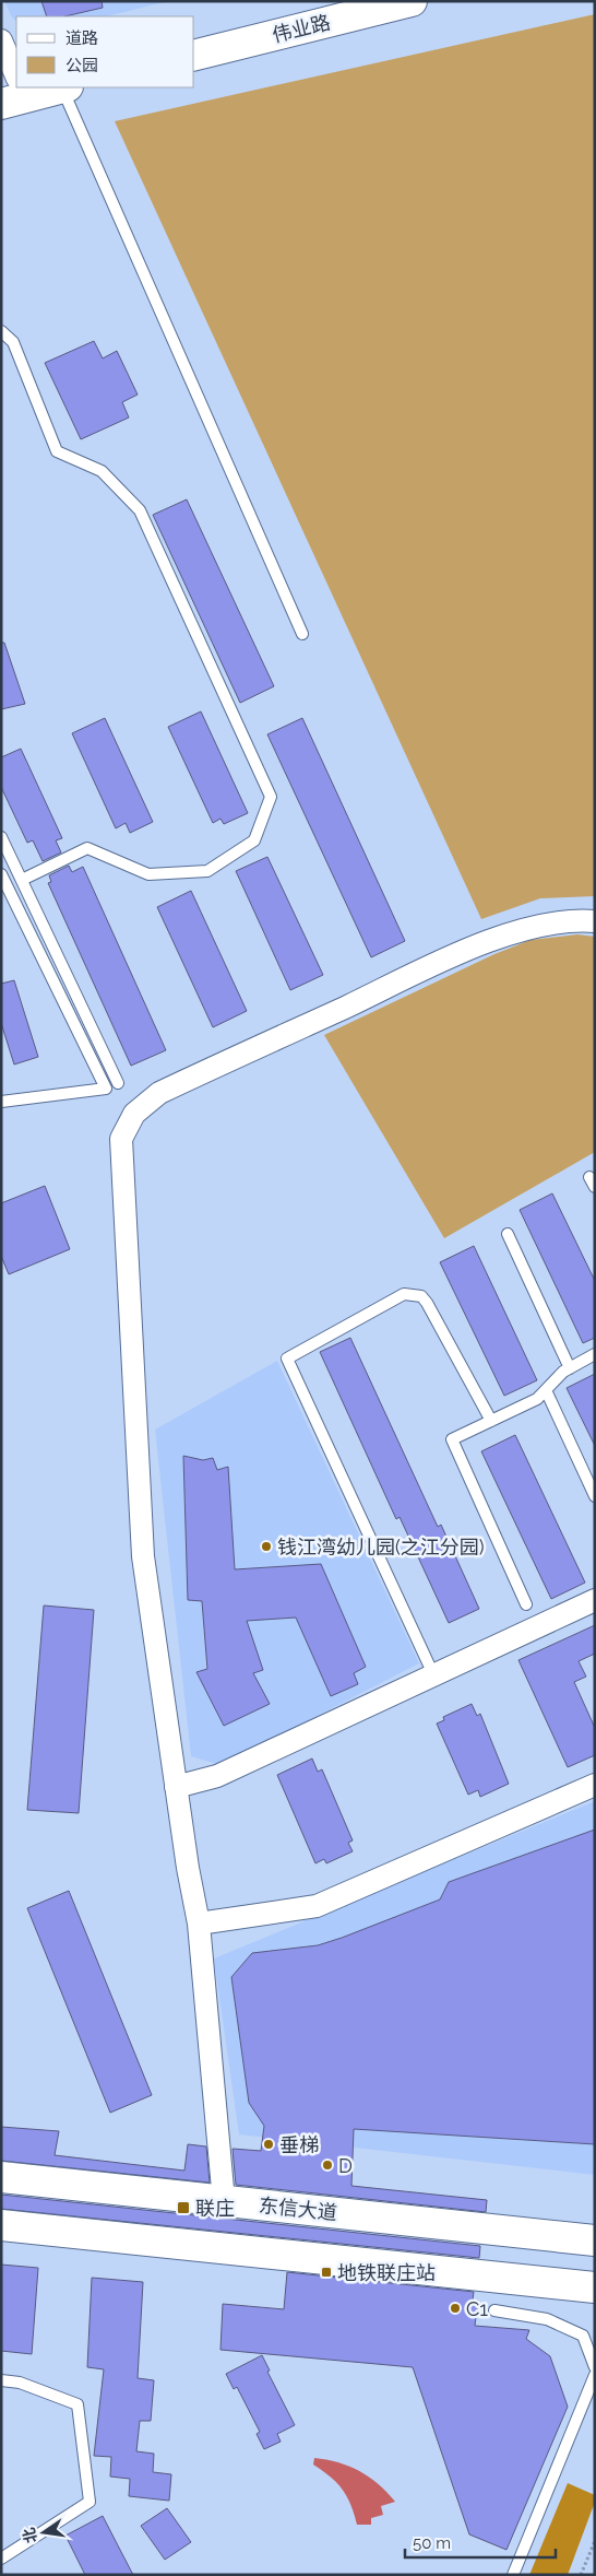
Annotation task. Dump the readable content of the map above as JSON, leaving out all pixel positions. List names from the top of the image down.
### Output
{
  "streets": {
    "main road": ["伟业路", "东信大道"]
  },
  "places": {
    "other": [
      "钱江湾幼儿园(之江分园)",
      "垂梯",
      "D",
      "C1"
    ],
    "transit": ["联庄", "地铁联庄站"]
  },
  "legend": ["道路", "公园"],
  "scale_bar": "50 m",
  "north": "left"
}
